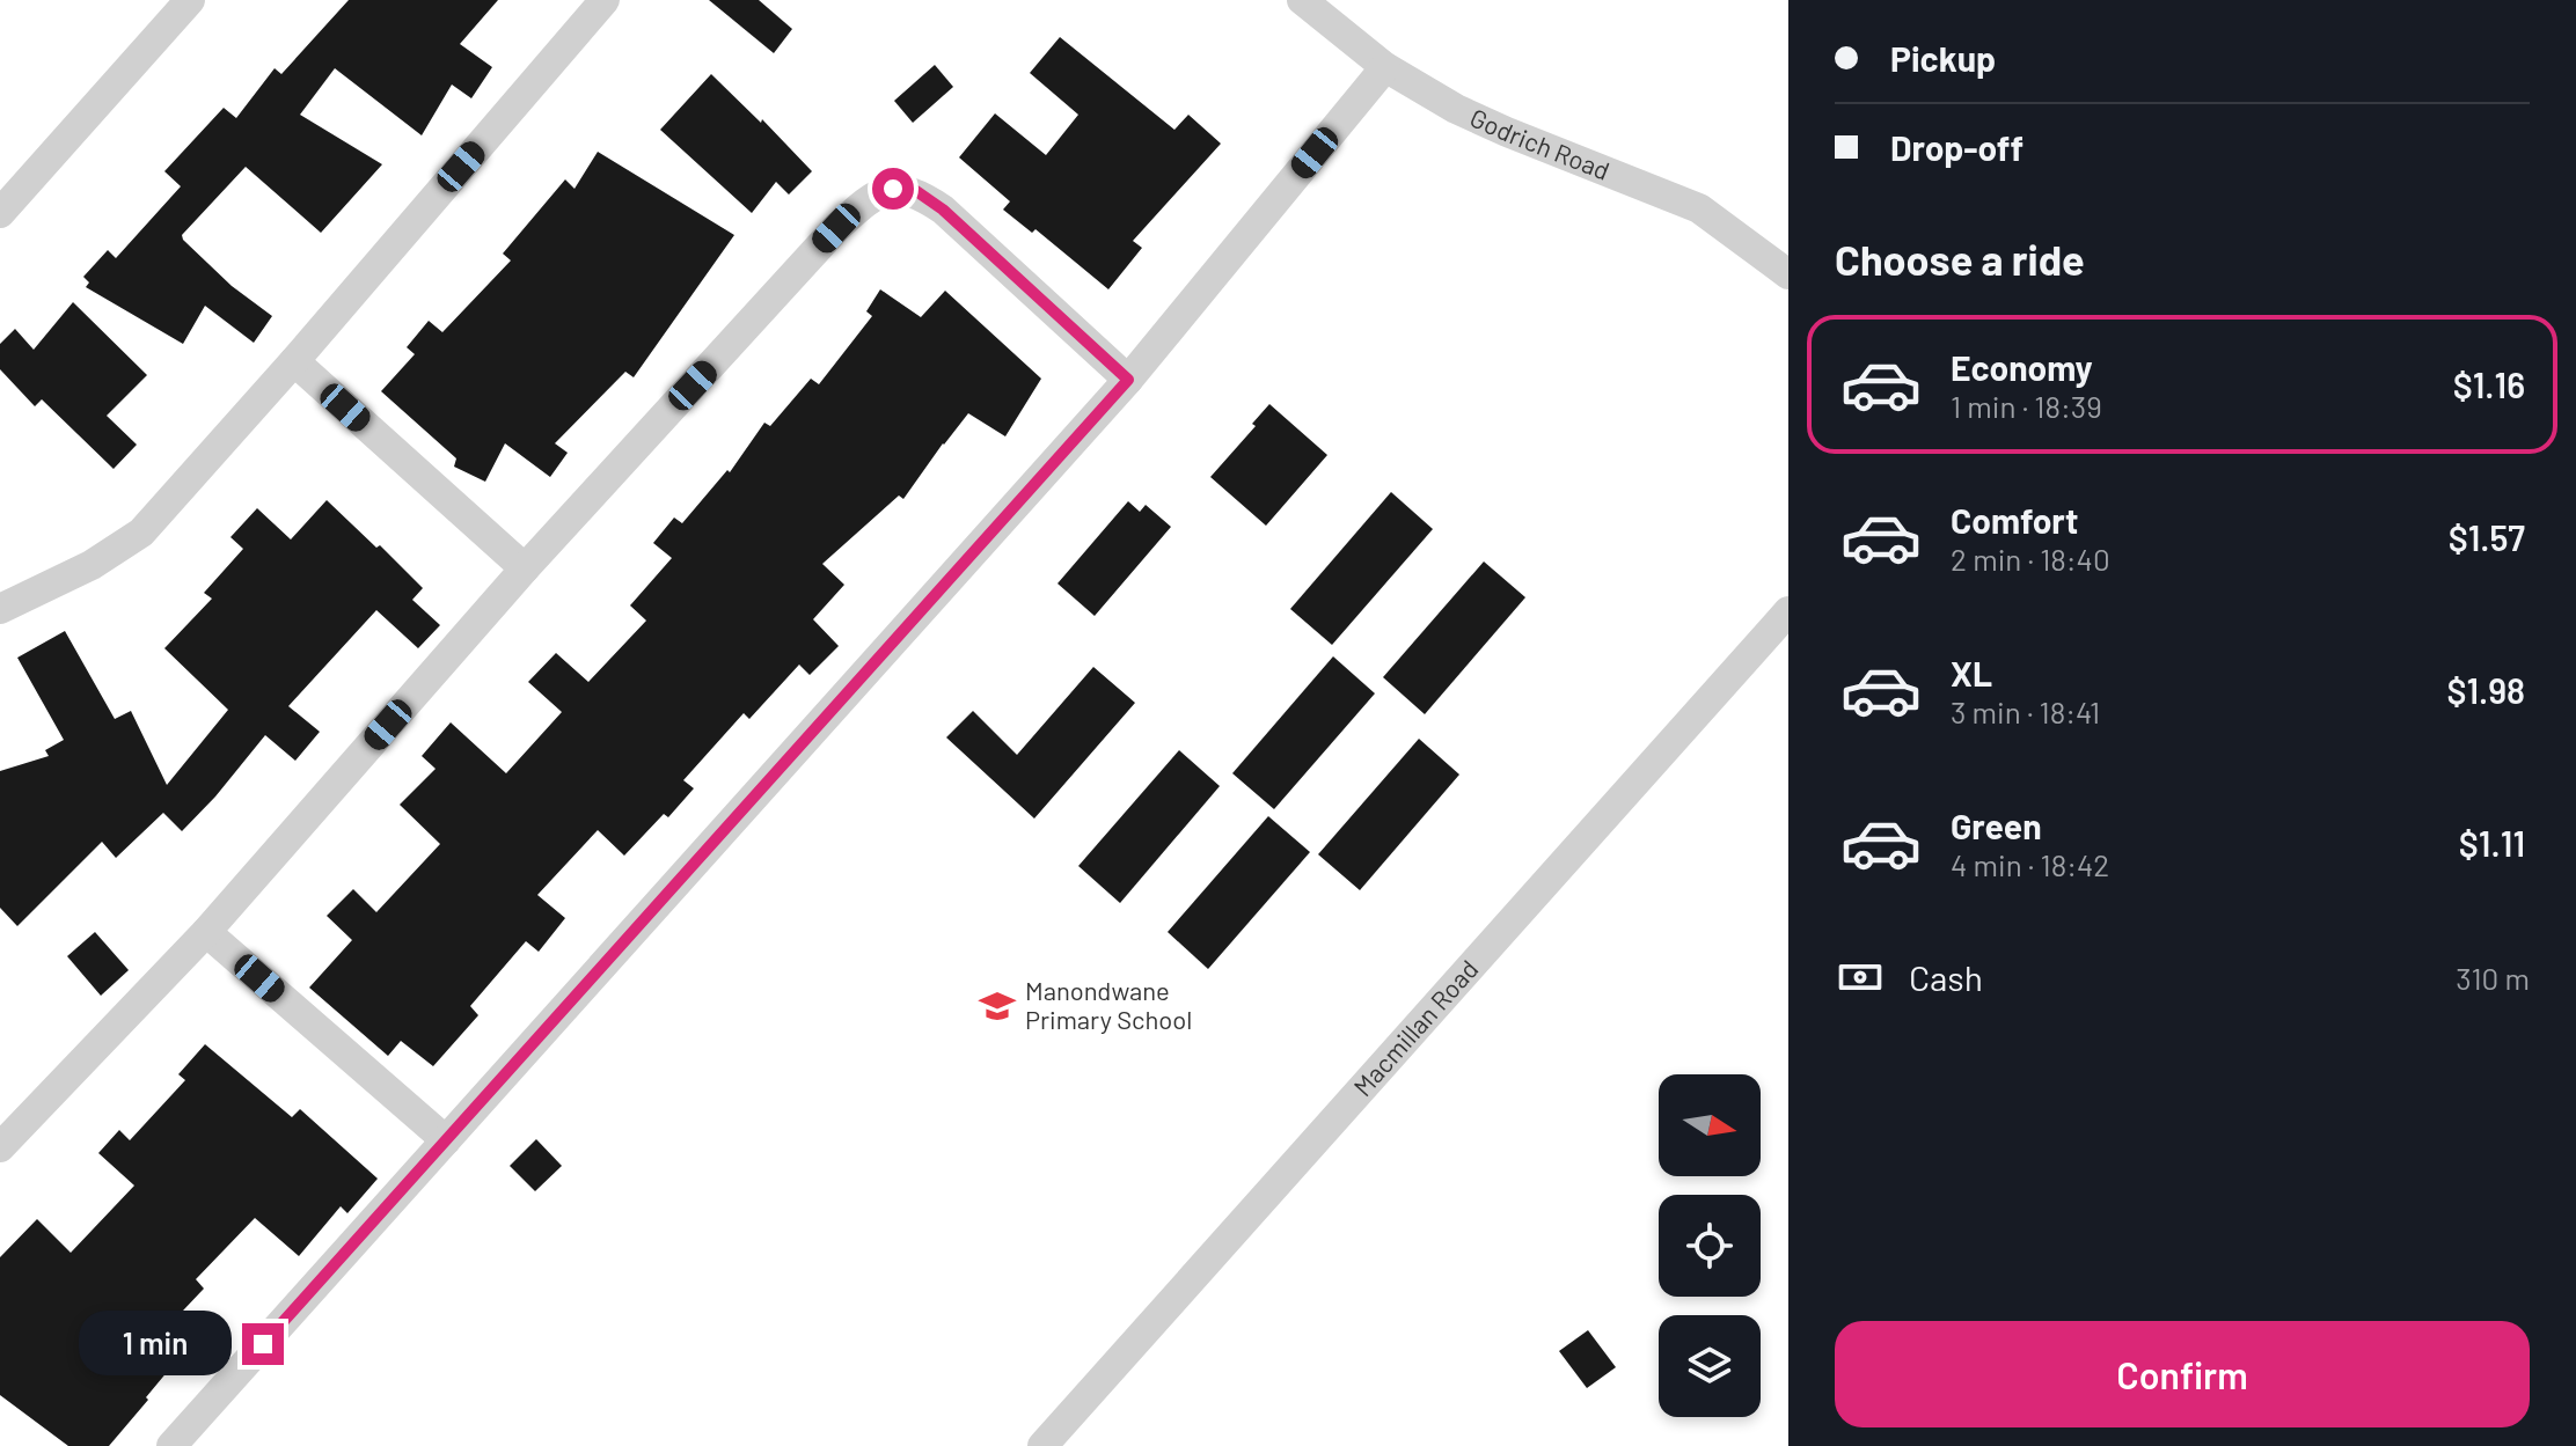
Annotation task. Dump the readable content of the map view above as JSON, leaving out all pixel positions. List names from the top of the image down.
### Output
{
  "streets": {
    "street": ["Godrich Road", "Macmillan Road"]
  },
  "places": {
    "school or university": ["Manondwane Primary School"]
  },
  "north": "right",
  "page": {
    "banner": ["Pickup", "Drop-off"],
    "heading": "Choose a ride",
    "list": [
      {
        "name": "Economy",
        "note": "1 min · 18:39",
        "value": "$1.16"
      },
      {
        "name": "Comfort",
        "note": "2 min · 18:40",
        "value": "$1.57"
      },
      {
        "name": "XL",
        "note": "3 min · 18:41",
        "value": "$1.98"
      },
      {
        "name": "Green",
        "note": "4 min · 18:42",
        "value": "$1.11"
      }
    ],
    "pay": ["Cash", "310 m"],
    "buttons": "Confirm",
    "bubble": "1 min"
  }
}
